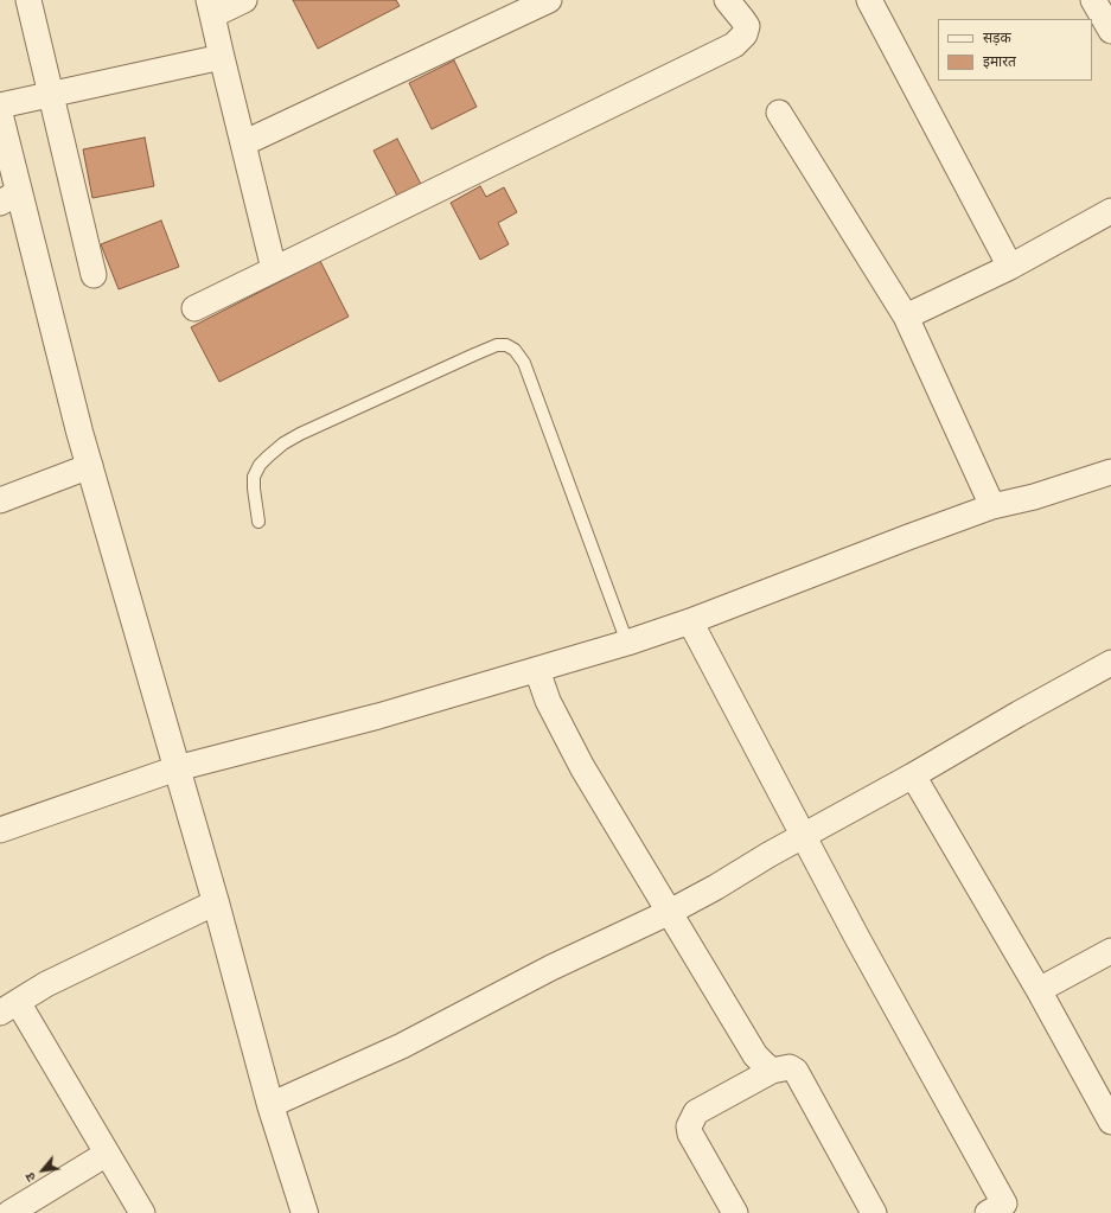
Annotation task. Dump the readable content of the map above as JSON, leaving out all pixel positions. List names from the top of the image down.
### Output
{
  "legend": ["सड़क", "इमारत"],
  "north": "bottom left"
}
